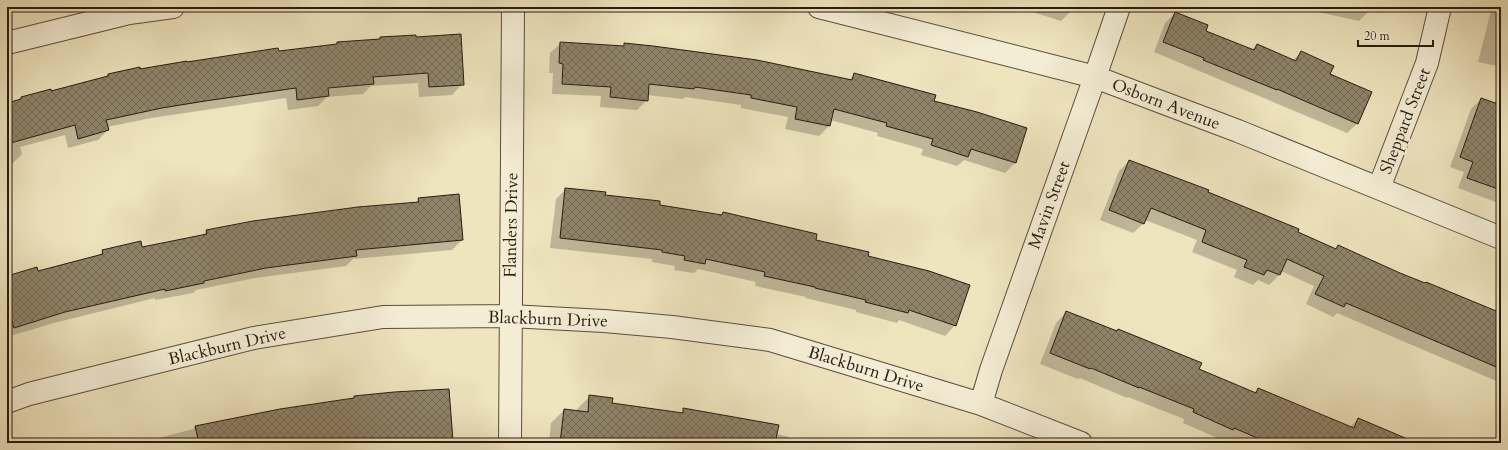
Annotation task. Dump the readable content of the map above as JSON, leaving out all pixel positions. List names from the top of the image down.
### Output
{
  "streets": {
    "street": [
      "Osborn Avenue",
      "Sheppard Street",
      "Mavin Street",
      "Flanders Drive",
      "Blackburn Drive"
    ]
  },
  "crossings": [
    ["Osborn Avenue", "Sheppard Street"],
    ["Osborn Avenue", "Mavin Street"],
    ["Mavin Street", "Blackburn Drive"],
    ["Flanders Drive", "Blackburn Drive"]
  ],
  "scale_bar": "20 m"
}
